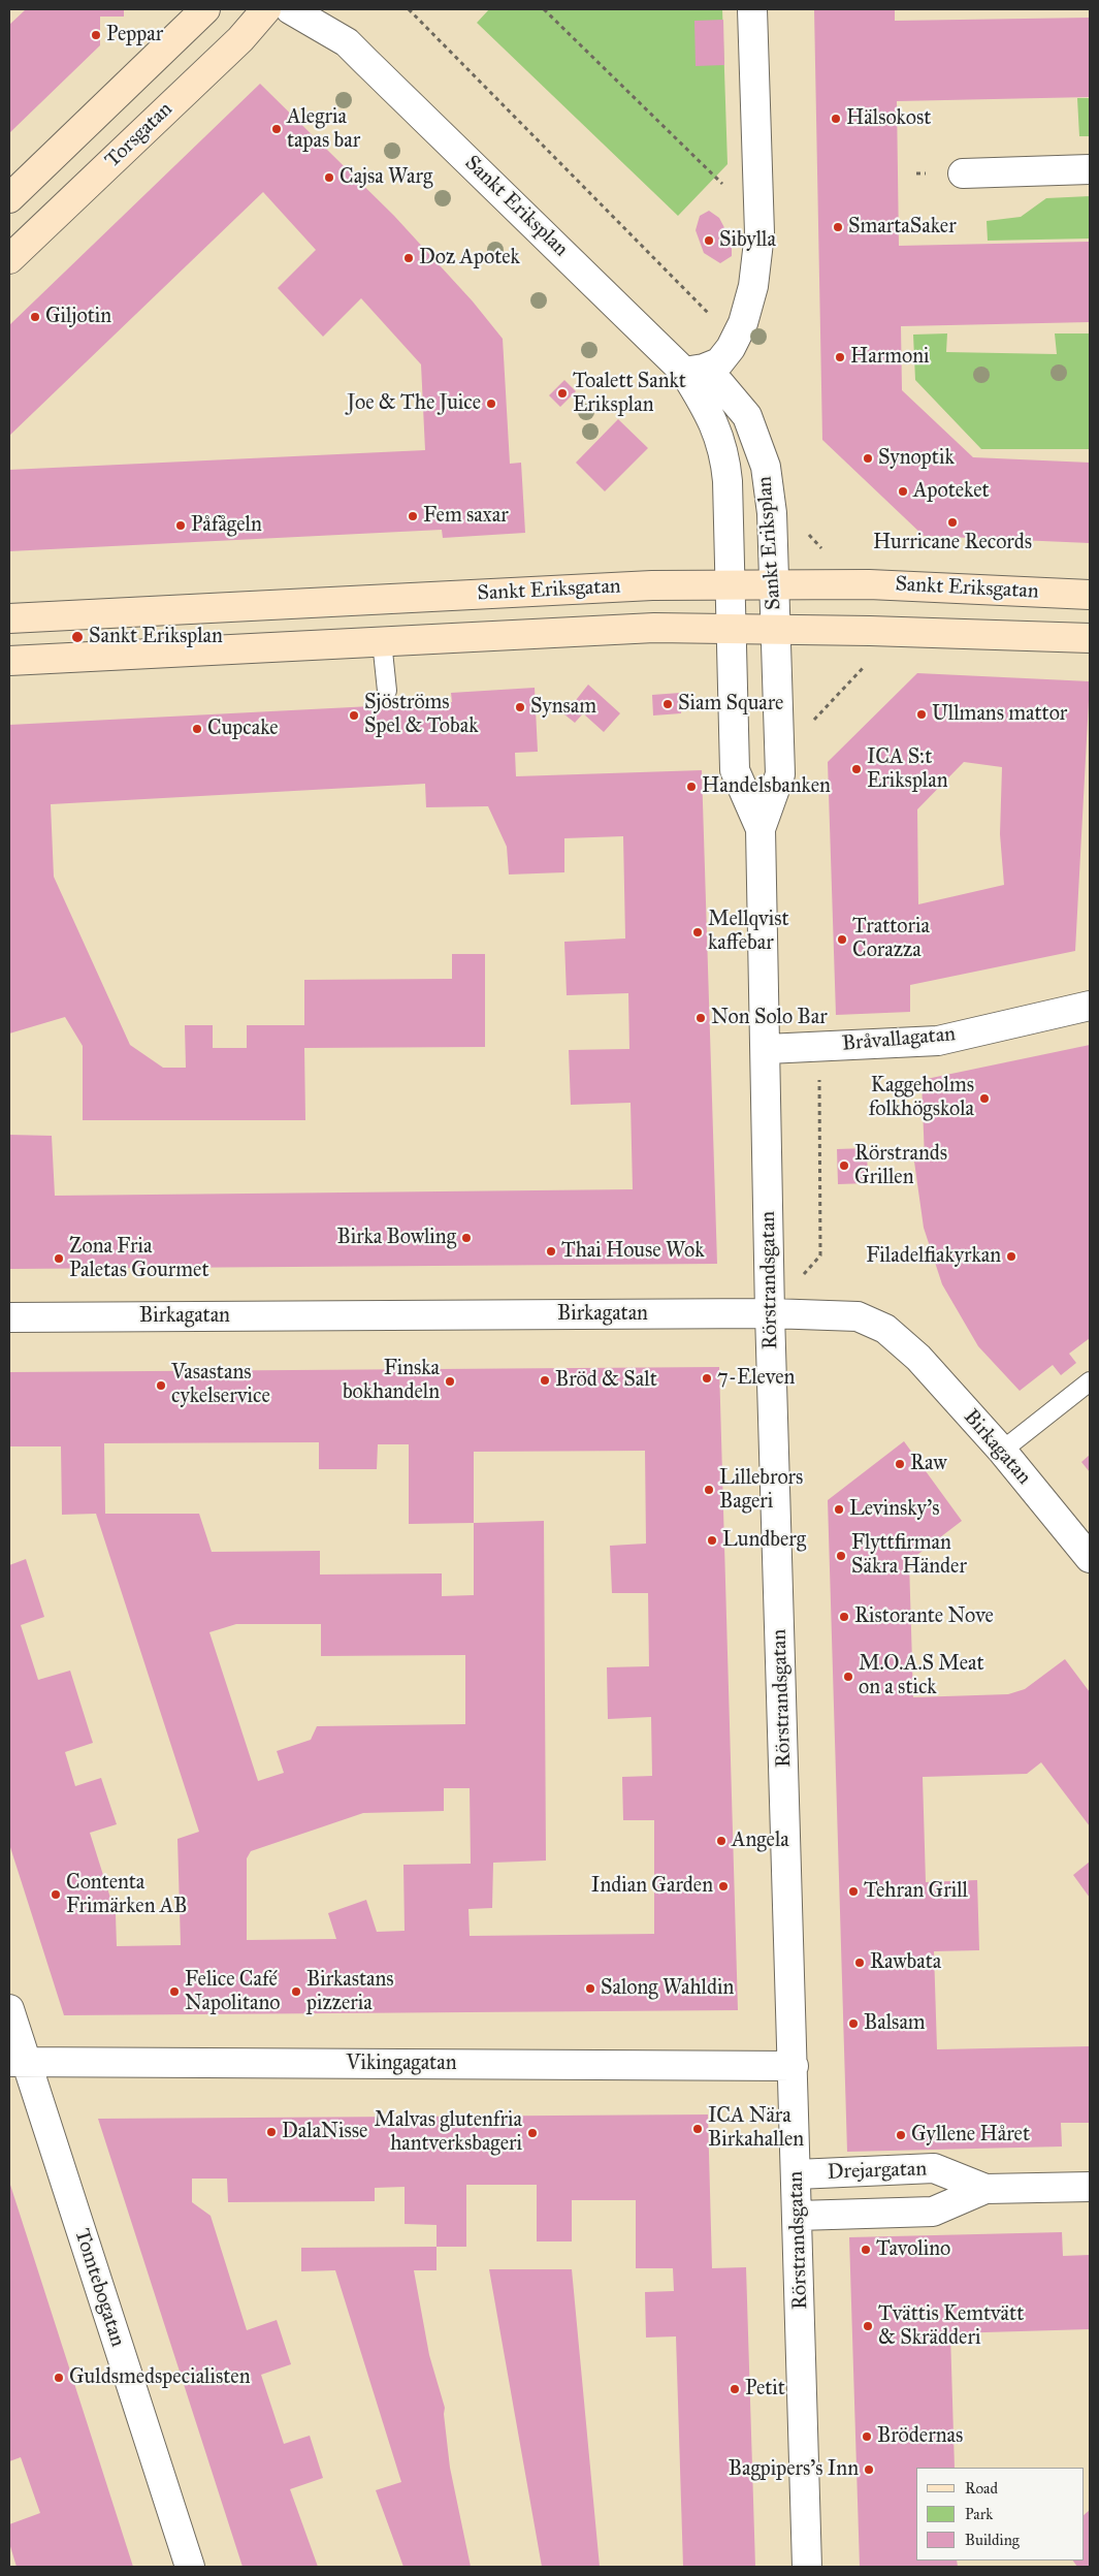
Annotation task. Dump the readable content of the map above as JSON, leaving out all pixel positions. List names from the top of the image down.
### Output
{
  "streets": {
    "main road": ["Torsgatan", "Sankt Eriksgatan"],
    "street": [
      "Sankt Eriksplan",
      "Bråvallagatan",
      "Rörstrandsgatan",
      "Birkagatan",
      "Vikingagatan",
      "Drejargatan",
      "Tomtebogatan"
    ]
  },
  "crossings": [
    ["Sankt Eriksplan", "Sankt Eriksgatan"],
    ["Sankt Eriksplan", "Rörstrandsgatan"],
    ["Sankt Eriksgatan", "Rörstrandsgatan"],
    ["Bråvallagatan", "Rörstrandsgatan"],
    ["Rörstrandsgatan", "Birkagatan"],
    ["Rörstrandsgatan", "Vikingagatan"],
    ["Rörstrandsgatan", "Drejargatan"],
    ["Vikingagatan", "Tomtebogatan"]
  ],
  "places": [
    "Peppar",
    "Hälsokost",
    "Alegria tapas bar",
    "Cajsa Warg",
    "SmartaSaker",
    "Sibylla",
    "Doz Apotek",
    "Giljotin",
    "Harmoni",
    "Toalett Sankt Eriksplan",
    "Joe & The Juice",
    "Synoptik",
    "Apoteket",
    "Fem saxar",
    "Hurricane Records",
    "Påfågeln",
    "Sankt Eriksplan",
    "Siam Square",
    "Synsam",
    "Ullmans mattor",
    "Sjöströms Spel & Tobak",
    "Cupcake",
    "ICA S:t Eriksplan",
    "Handelsbanken",
    "Mellqvist kaffebar",
    "Trattoria Corazza",
    "Non Solo Bar",
    "Kaggeholms folkhögskola",
    "Rörstrands Grillen",
    "Birka Bowling",
    "Thai House Wok",
    "Filadelfiakyrkan",
    "Zona Fria Paletas Gourmet",
    "7-Eleven",
    "Bröd & Salt",
    "Finska bokhandeln",
    "Vasastans cykelservice",
    "Raw",
    "Lillebrors Bageri",
    "Levinsky's",
    "Lundberg",
    "Flyttfirman Säkra Händer",
    "Ristorante Nove",
    "M.O.A.S Meat on a stick",
    "Angela",
    "Indian Garden",
    "Tehran Grill",
    "Contenta Frimärken AB",
    "Rawbata",
    "Salong Wahldin",
    "Felice Café Napolitano",
    "Birkastans pizzeria",
    "Balsam",
    "ICA Nära Birkahallen",
    "DalaNisse",
    "Malvas glutenfria hantverksbageri",
    "Gyllene Håret",
    "Tavolino",
    "Tvättis Kemtvätt & Skrädderi",
    "Guldsmedspecialisten",
    "Petit",
    "Brödernas",
    "Bagpipers's Inn"
  ],
  "legend": ["Road", "Park", "Building"]
}
